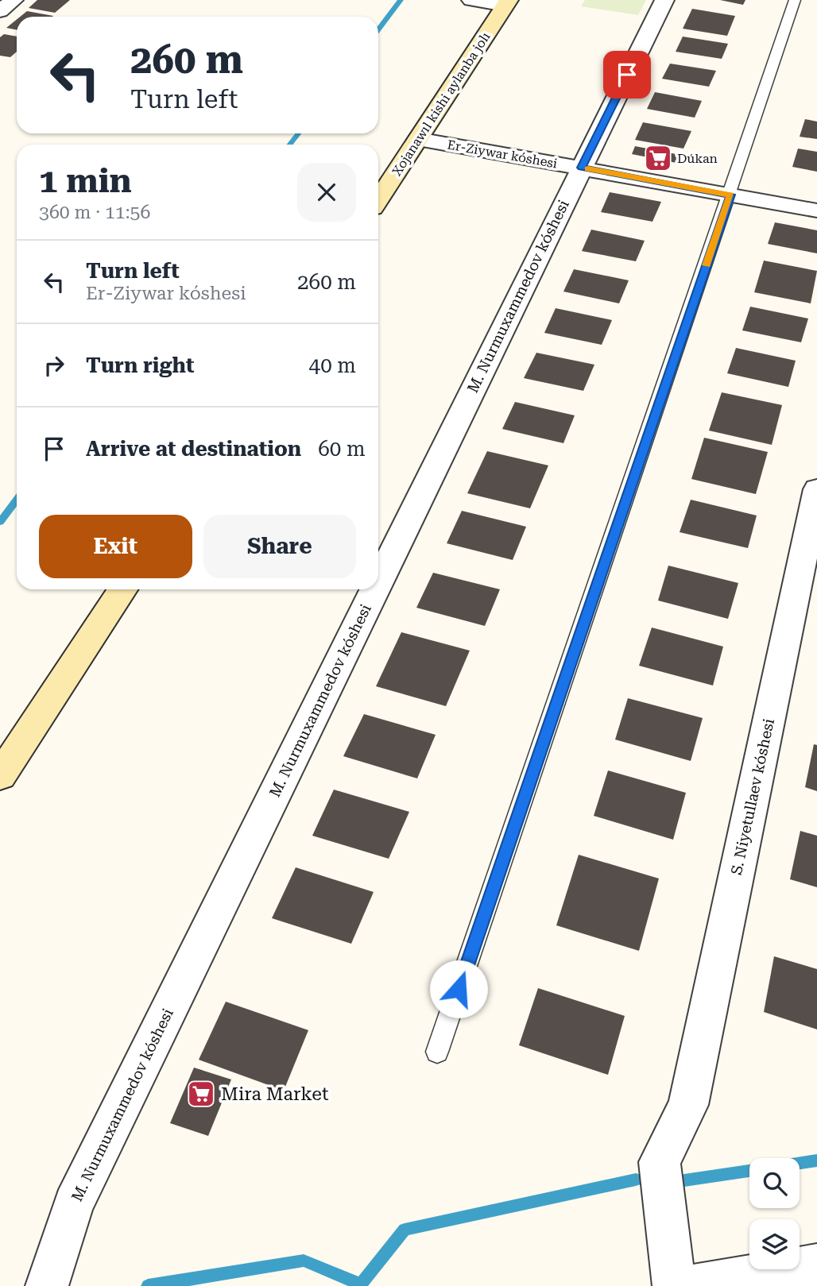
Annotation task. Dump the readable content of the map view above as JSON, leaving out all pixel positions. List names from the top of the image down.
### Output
{
  "streets": {
    "main road": ["Xojanawıl kishi aylanba jolı"],
    "street": ["Er-Ziywar kóshesi", "M. Nurmuxammedov kóshesi", "S. Niyetullaev kóshesi"]
  },
  "crossings": [
    ["Xojanawıl kishi aylanba jolı", "Er-Ziywar kóshesi"],
    ["Er-Ziywar kóshesi", "M. Nurmuxammedov kóshesi"]
  ],
  "places": {
    "supermarket": ["Dúkan", "Mira Market"]
  },
  "page": {
    "turn": ["260 m", "Turn left"],
    "heading": ["1 min", "360 m · 11:56"],
    "list": [
      {
        "name": "Turn left",
        "note": "Er-Ziywar kóshesi",
        "value": "260 m"
      },
      {
        "name": "Turn right",
        "value": "40 m"
      },
      {
        "name": "Arrive at destination",
        "value": "60 m"
      }
    ],
    "buttons": ["Exit", "Share"]
  }
}
